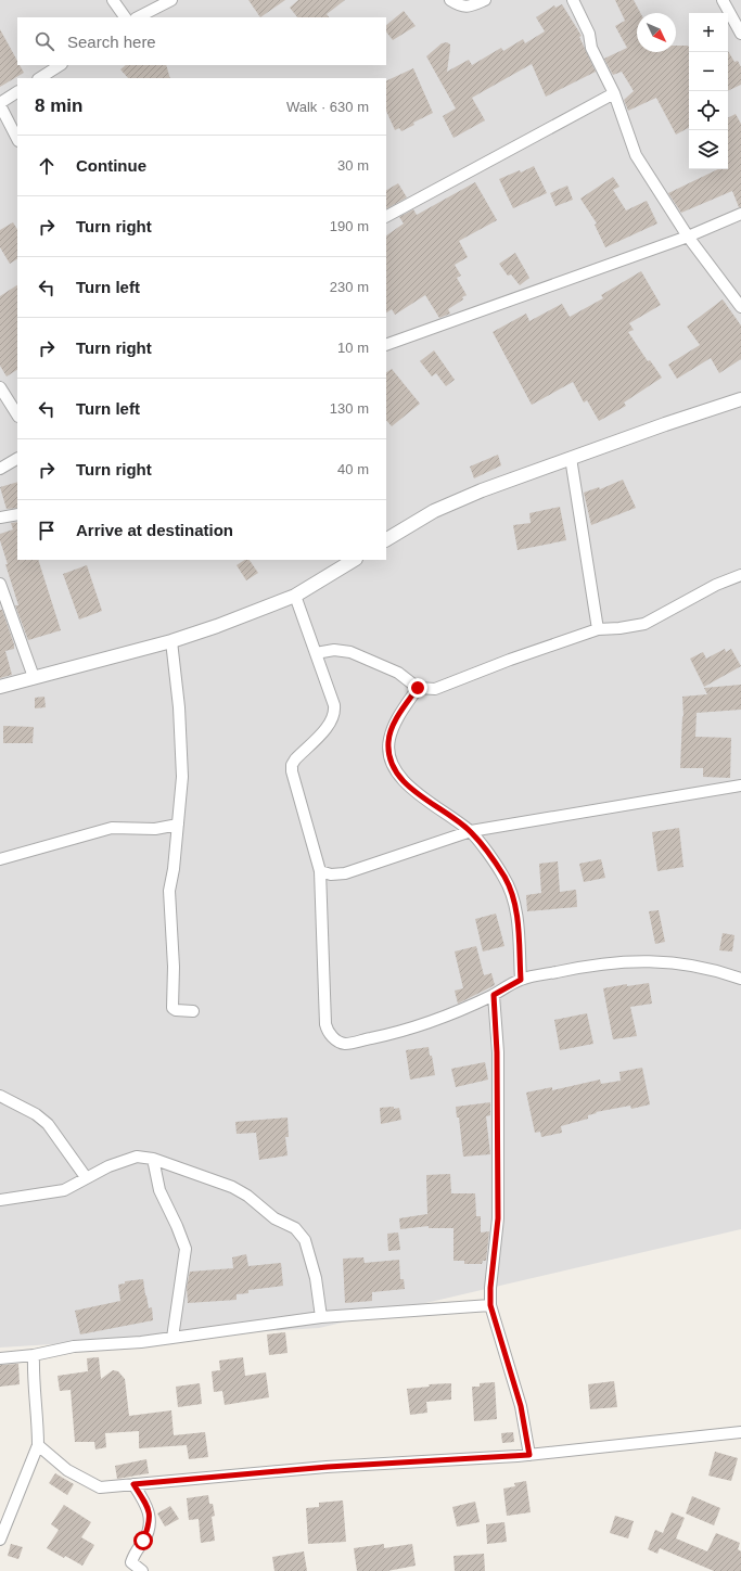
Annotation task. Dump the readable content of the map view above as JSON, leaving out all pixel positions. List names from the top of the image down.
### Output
{
  "north": "bottom right",
  "page": {
    "map_buttons": ["+", "−"],
    "search": "Search here",
    "heading": ["8 min", "Walk · 630 m"],
    "list": [
      ["Continue", "30 m"],
      ["Turn right", "190 m"],
      ["Turn left", "230 m"],
      ["Turn right", "10 m"],
      ["Turn left", "130 m"],
      ["Turn right", "40 m"],
      "Arrive at destination"
    ]
  }
}
